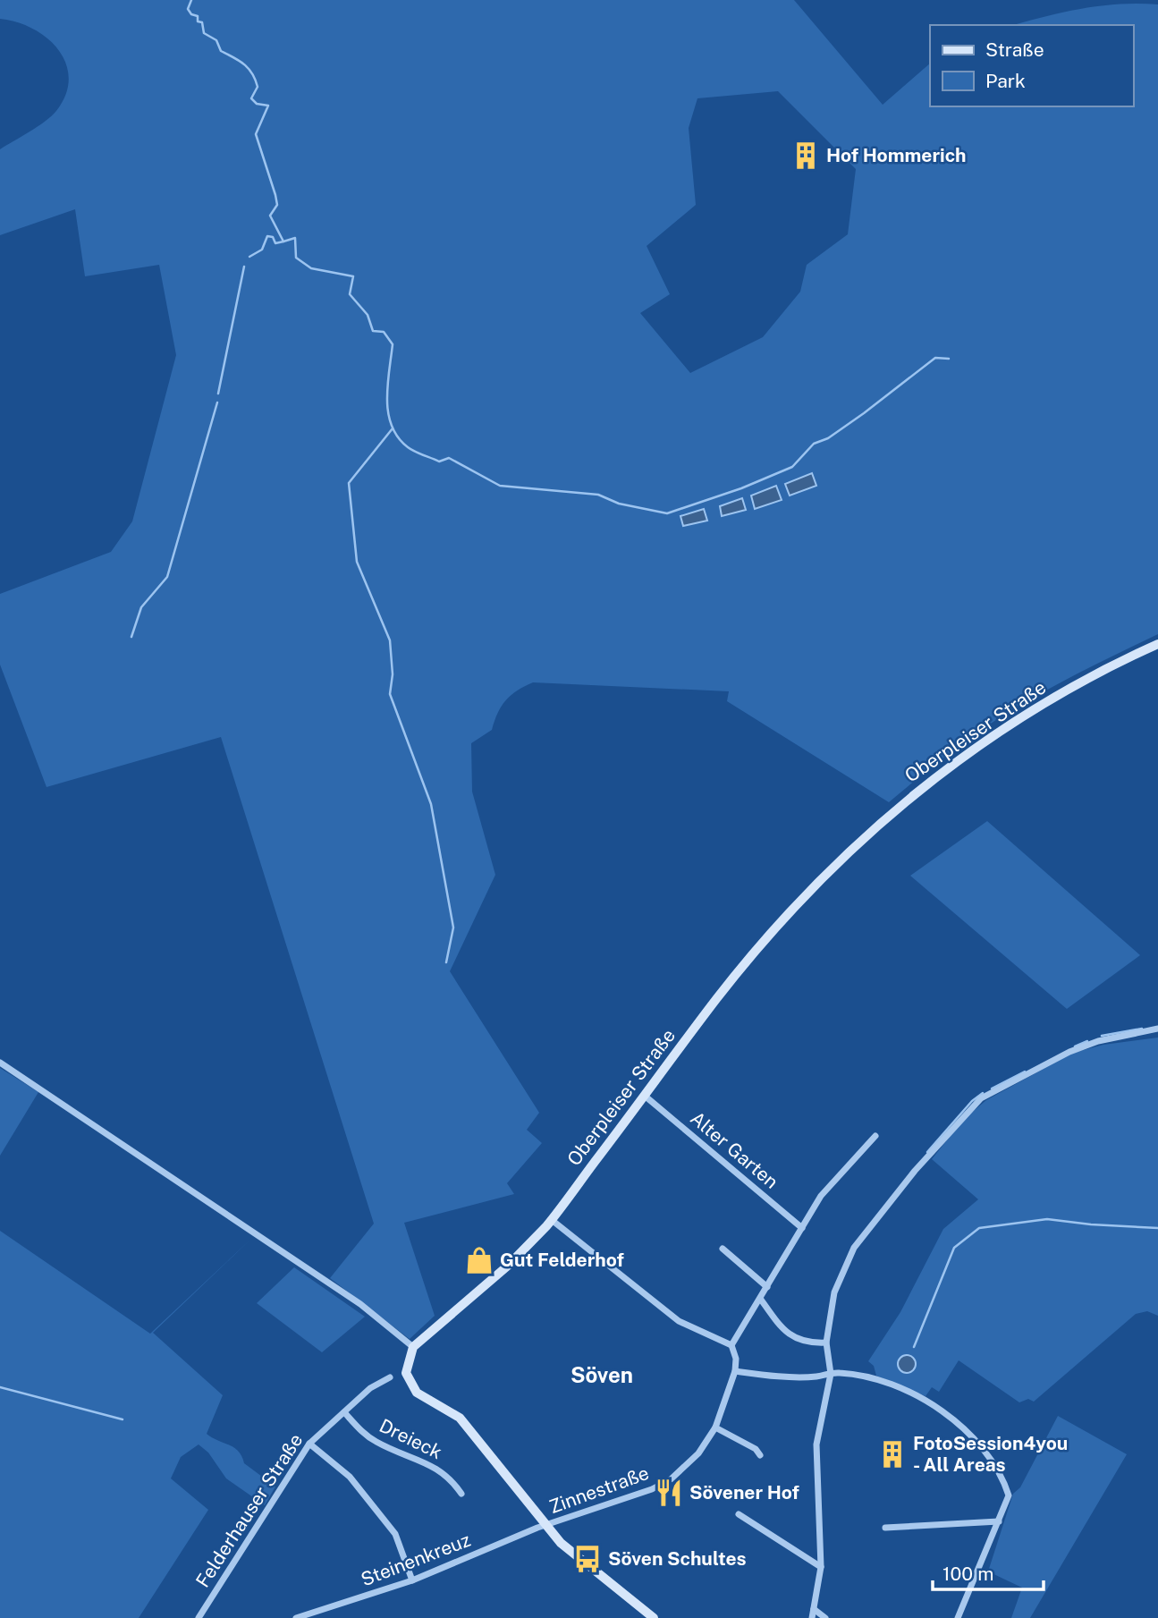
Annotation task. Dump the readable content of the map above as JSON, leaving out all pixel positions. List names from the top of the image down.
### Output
{
  "streets": {
    "main road": ["Oberpleiser Straße"],
    "street": [
      "Alter Garten",
      "Dreieck",
      "Zinnestraße",
      "Felderhauser Straße",
      "Steinenkreuz"
    ]
  },
  "crossings": [
    ["Oberpleiser Straße", "Alter Garten"],
    ["Dreieck", "Felderhauser Straße"],
    ["Zinnestraße", "Steinenkreuz"]
  ],
  "districts": ["Söven"],
  "places": {
    "building": ["Hof Hommerich", "FotoSession4you - All Areas"],
    "shop": ["Gut Felderhof"],
    "restaurant": ["Sövener Hof"],
    "bus stop": ["Söven Schultes"]
  },
  "legend": ["Straße", "Park"],
  "scale_bar": "100 m"
}
